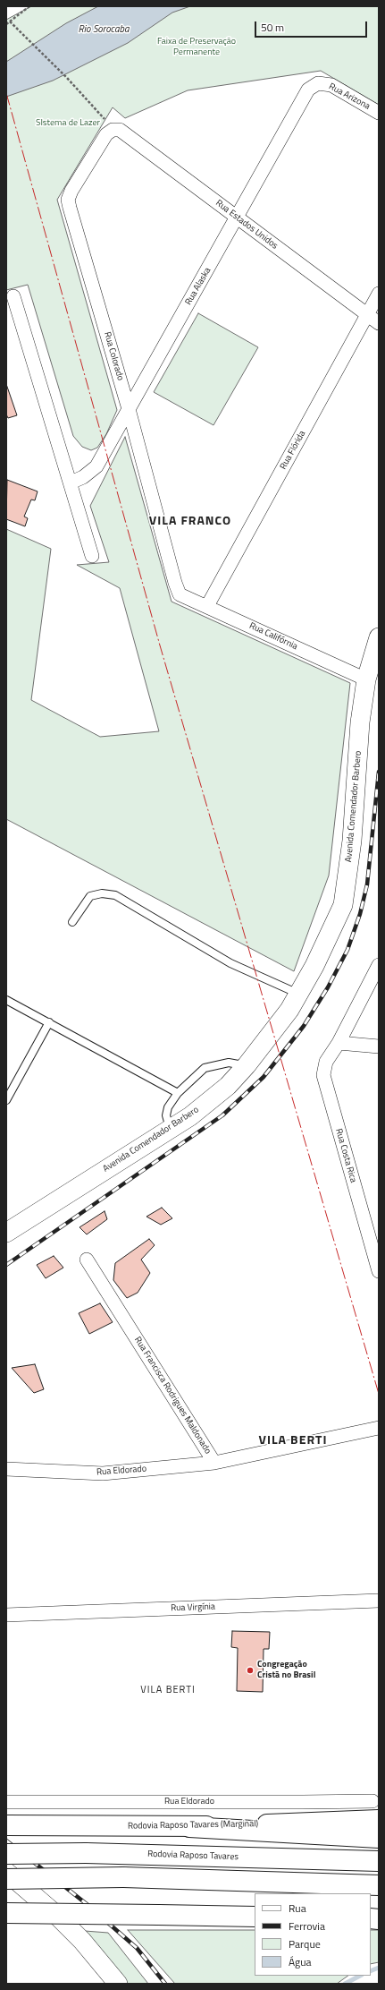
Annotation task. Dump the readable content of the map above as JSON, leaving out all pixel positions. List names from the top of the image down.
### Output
{
  "streets": {
    "highway": ["Rodovia Raposo Tavares (Marginal)", "Rodovia Raposo Tavares"],
    "main road": ["Avenida Comendador Barbero"],
    "street": [
      "Rua Arizona",
      "Rua Estados Unidos",
      "Rua Alaska",
      "Rua Colorado",
      "Rua Flórida",
      "Rua Califórnia",
      "Rua Costa Rica",
      "Rua Francisca Rodrigues Maldonado",
      "Rua Eldorado",
      "Rua Virgínia"
    ]
  },
  "crossings": [
    ["Rua Arizona", "Rua Alaska"],
    ["Rua Estados Unidos", "Rua Alaska"],
    ["Rua Estados Unidos", "Rua Colorado"],
    ["Rua Estados Unidos", "Rua Flórida"],
    ["Rua Alaska", "Rua Colorado"],
    ["Rua Colorado", "Rua Califórnia"],
    ["Rua Flórida", "Rua Califórnia"],
    ["Rua Califórnia", "Avenida Comendador Barbero"],
    ["Rua Francisca Rodrigues Maldonado", "Rua Eldorado"]
  ],
  "districts": ["VILA FRANCO", "VILA BERTI", "VILA BERTI"],
  "water": ["Rio Sorocaba"],
  "parks": ["Faixa de Preservação Permanente", "SIstema de Lazer"],
  "places": ["Congregação Cristã no Brasil"],
  "legend": [
    "Rua",
    "Ferrovia",
    "Parque",
    "Água"
  ],
  "scale_bar": "50 m"
}
